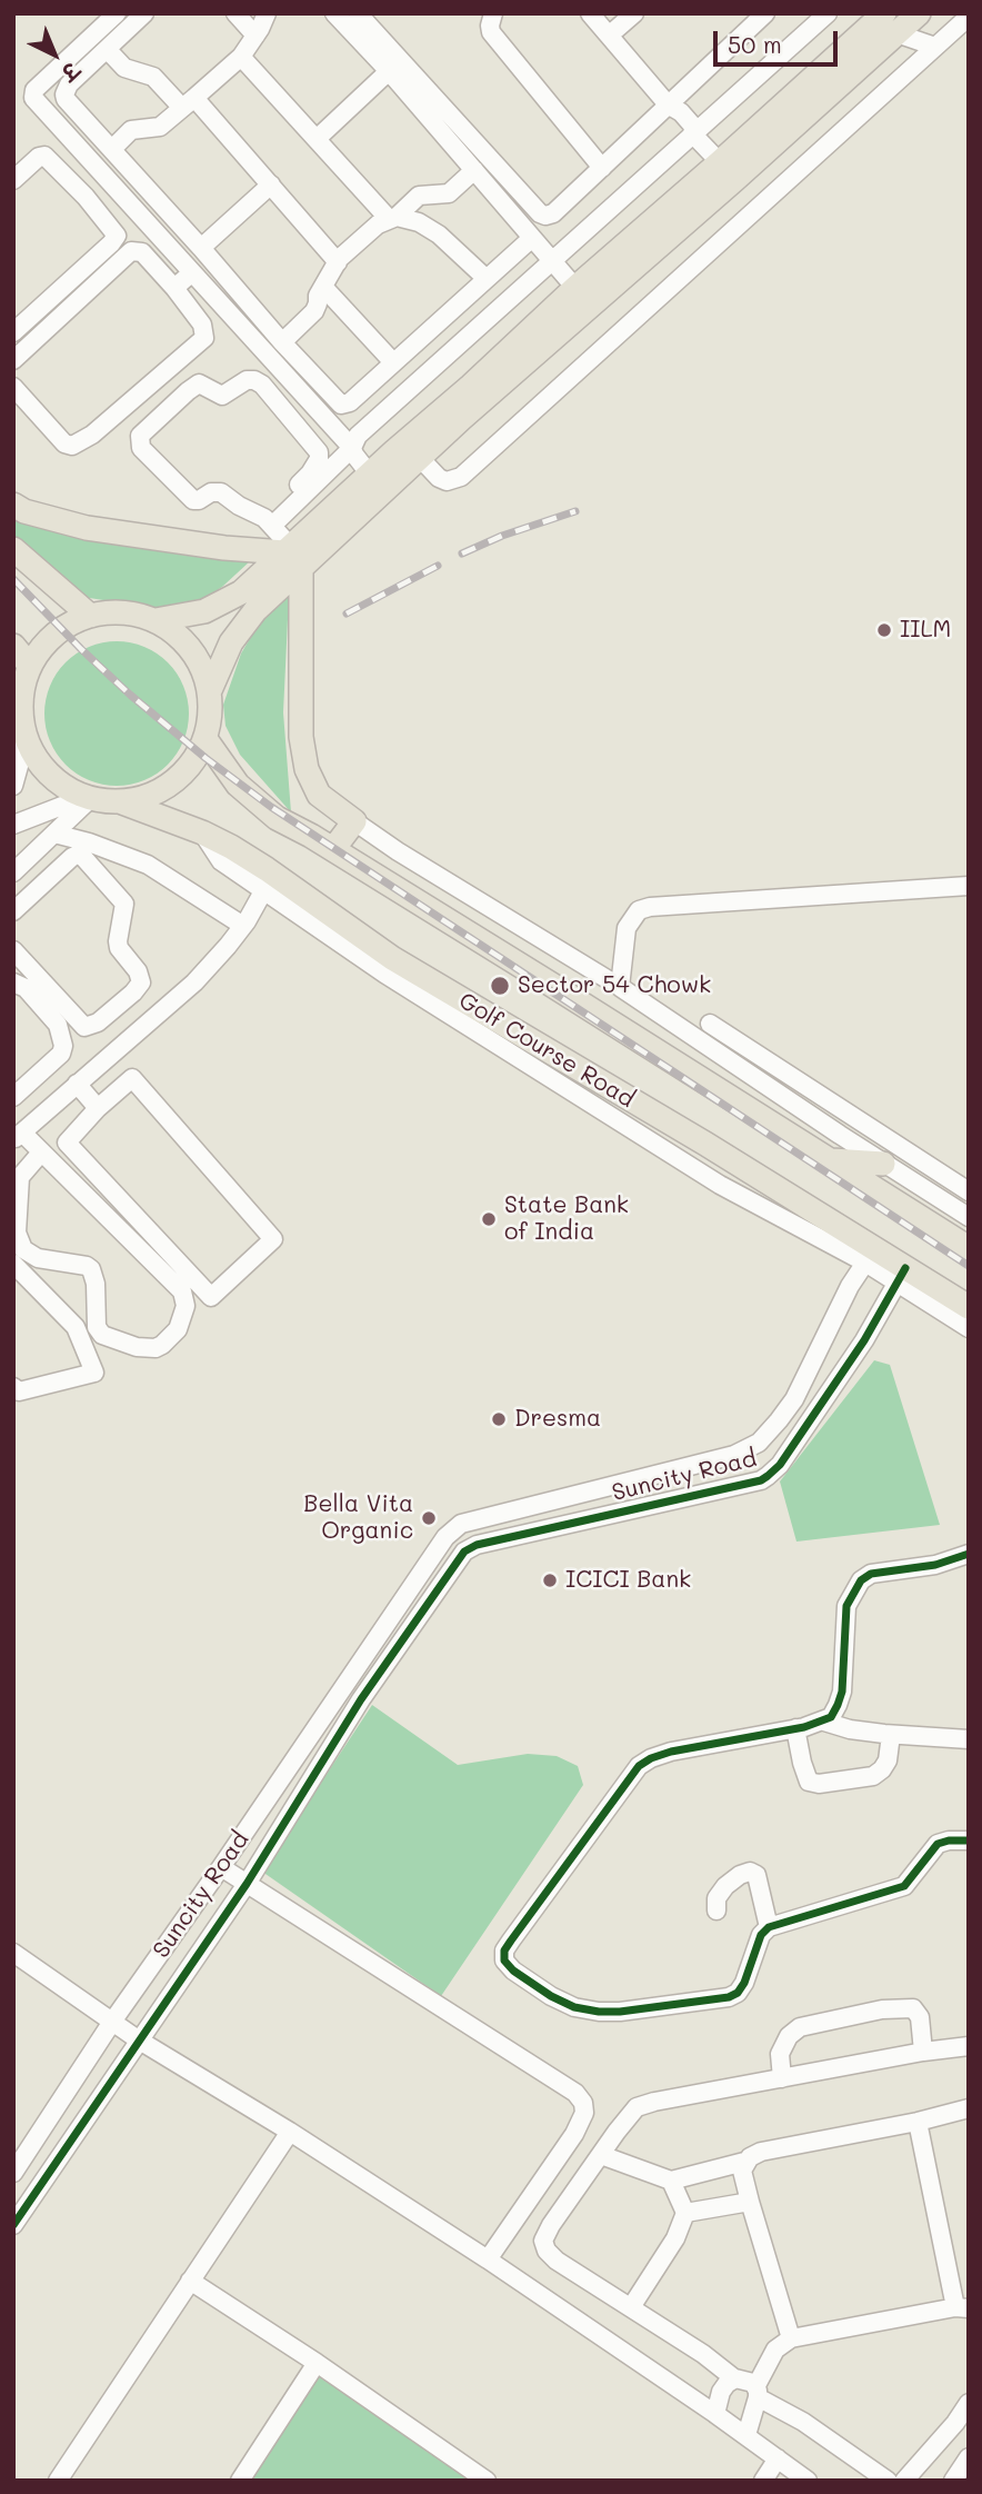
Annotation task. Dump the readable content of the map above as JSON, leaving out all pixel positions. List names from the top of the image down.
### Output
{
  "streets": {
    "main road": ["Golf Course Road"],
    "street": ["Suncity Road"]
  },
  "crossings": [
    ["Golf Course Road", "Suncity Road"]
  ],
  "places": [
    "IILM",
    "Sector 54 Chowk",
    "State Bank of India",
    "Dresma",
    "Bella Vita Organic",
    "ICICI Bank"
  ],
  "scale_bar": "50 m",
  "north": "bottom right"
}
